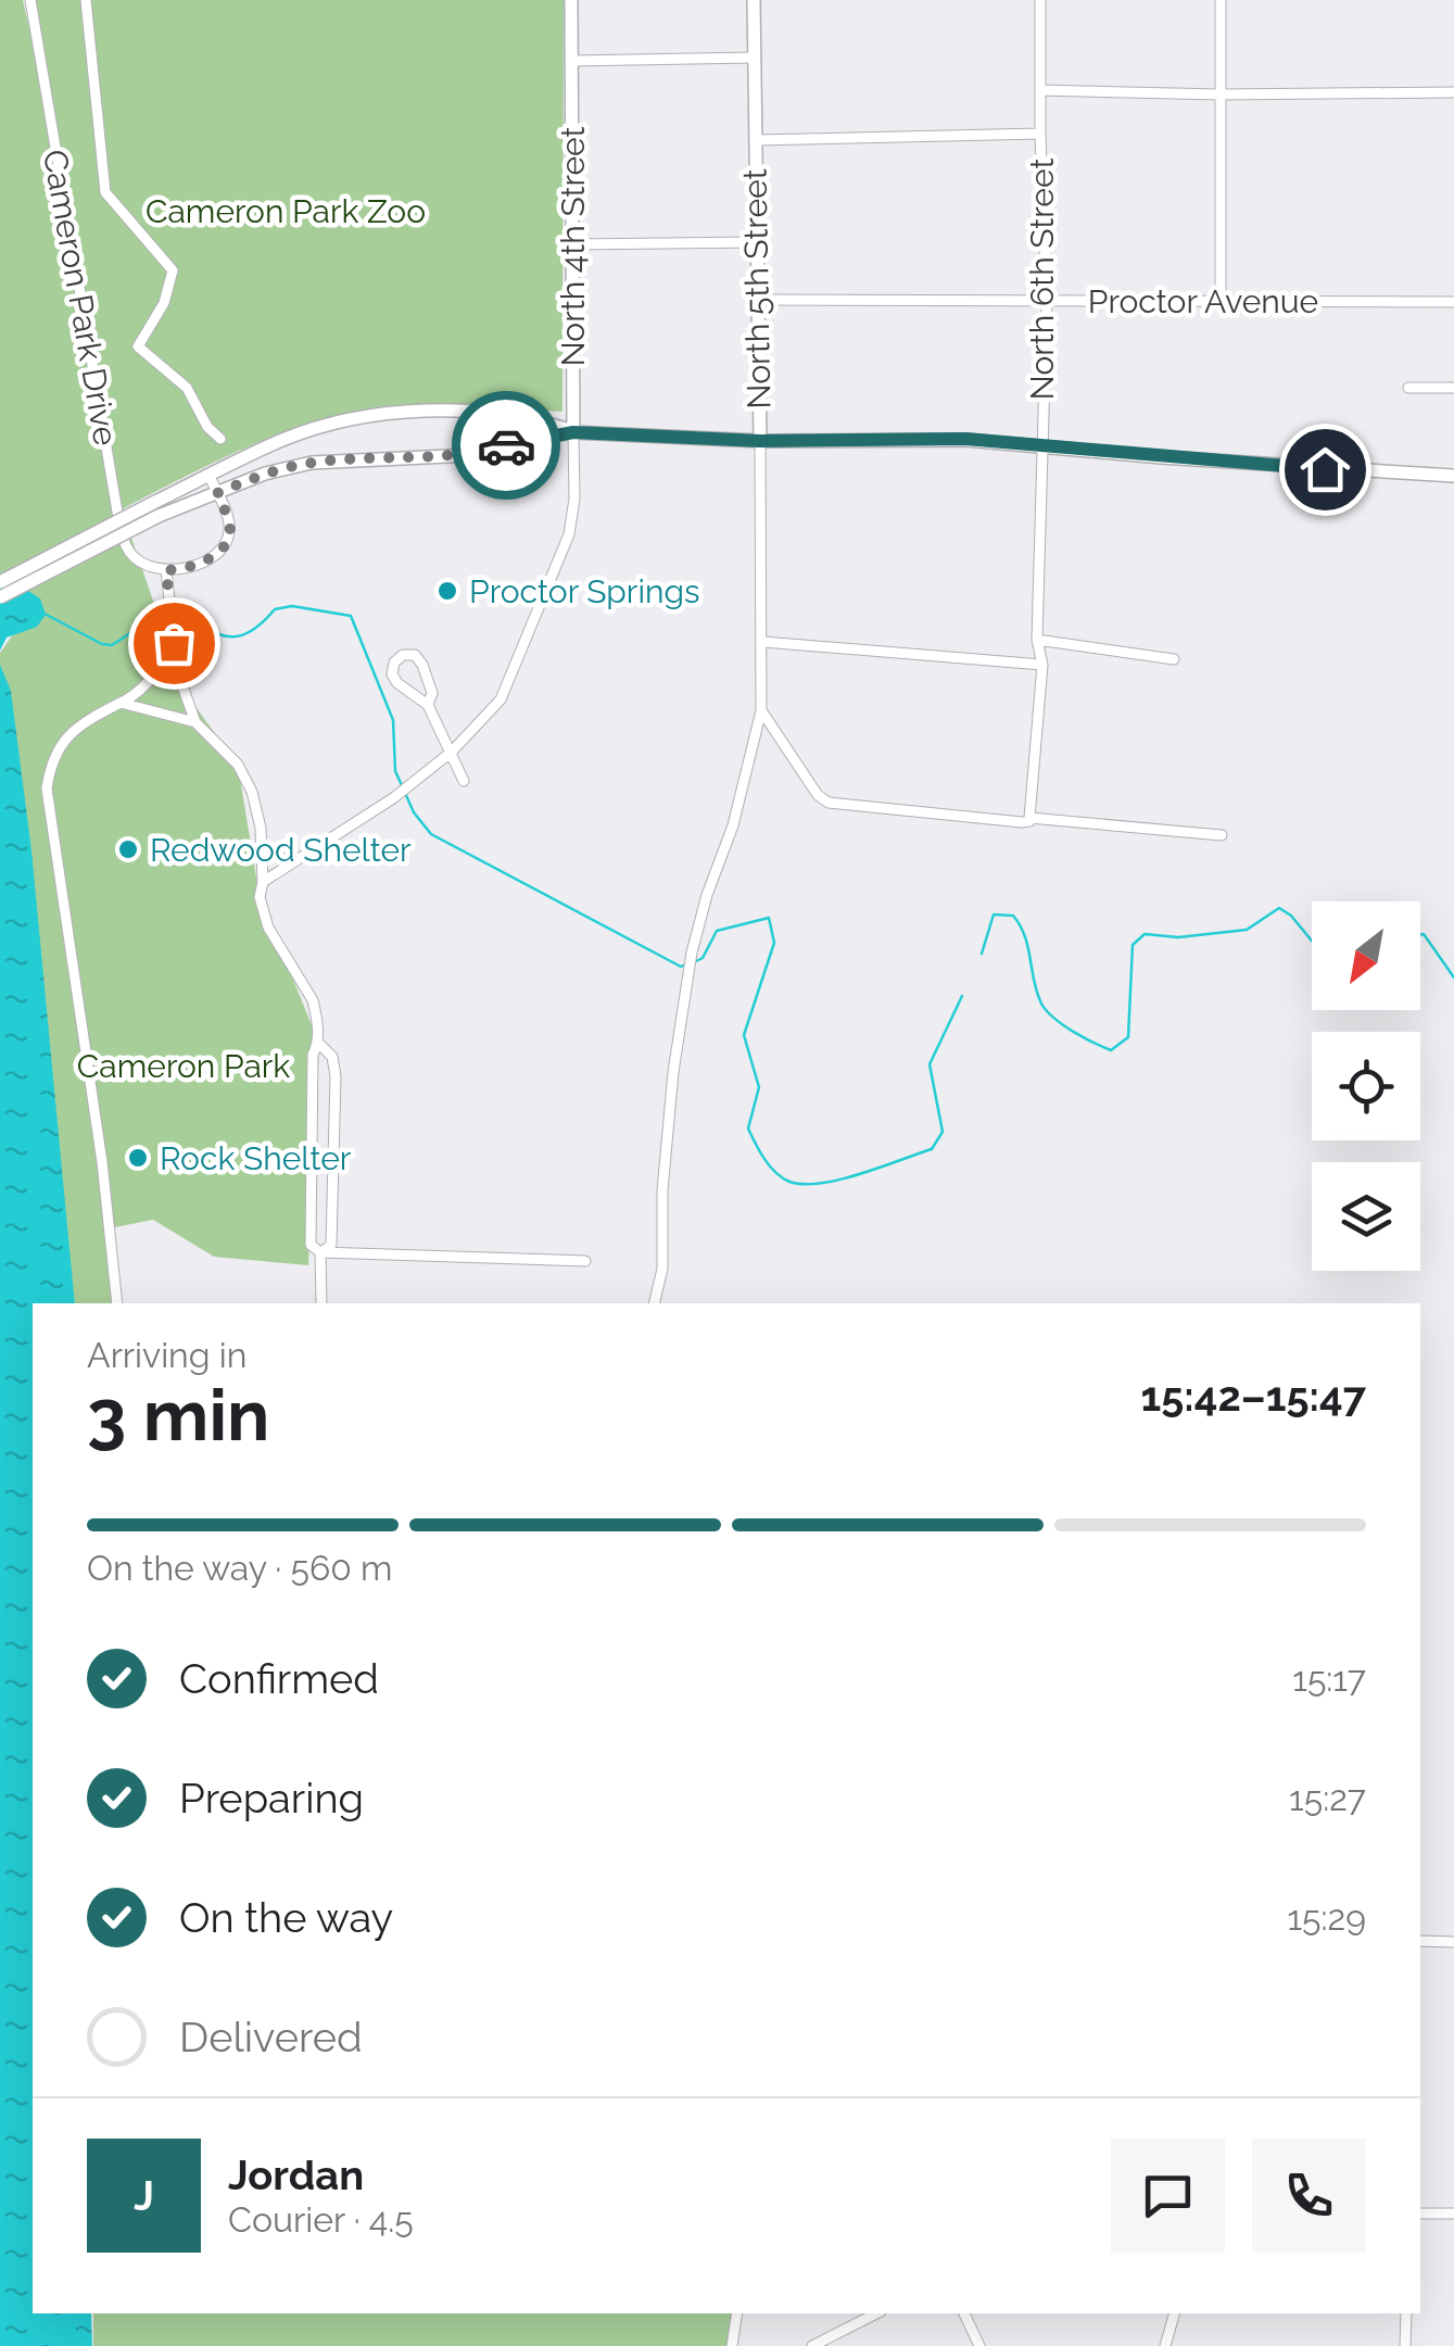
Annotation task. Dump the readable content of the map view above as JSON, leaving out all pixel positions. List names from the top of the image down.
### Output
{
  "streets": {
    "main road": ["North 4th Street", "North 5th Street"],
    "street": ["North 6th Street", "Cameron Park Drive", "Proctor Avenue"]
  },
  "crossings": [
    ["North 6th Street", "Proctor Avenue"],
    ["North 5th Street", "Proctor Avenue"]
  ],
  "parks": ["Cameron Park Zoo", "Cameron Park"],
  "places": ["Proctor Springs", "Redwood Shelter", "Rock Shelter"],
  "north": "bottom left",
  "page": {
    "heading": ["3 min", "Arriving in", "15:42–15:47"],
    "panel": ["Jordan", "Courier · 4.5"],
    "bar": "On the way · 560 m",
    "list": [
      ["Confirmed", "15:17"],
      ["Preparing", "15:27"],
      ["On the way", "15:29"],
      "Delivered"
    ],
    "round": "J"
  }
}
